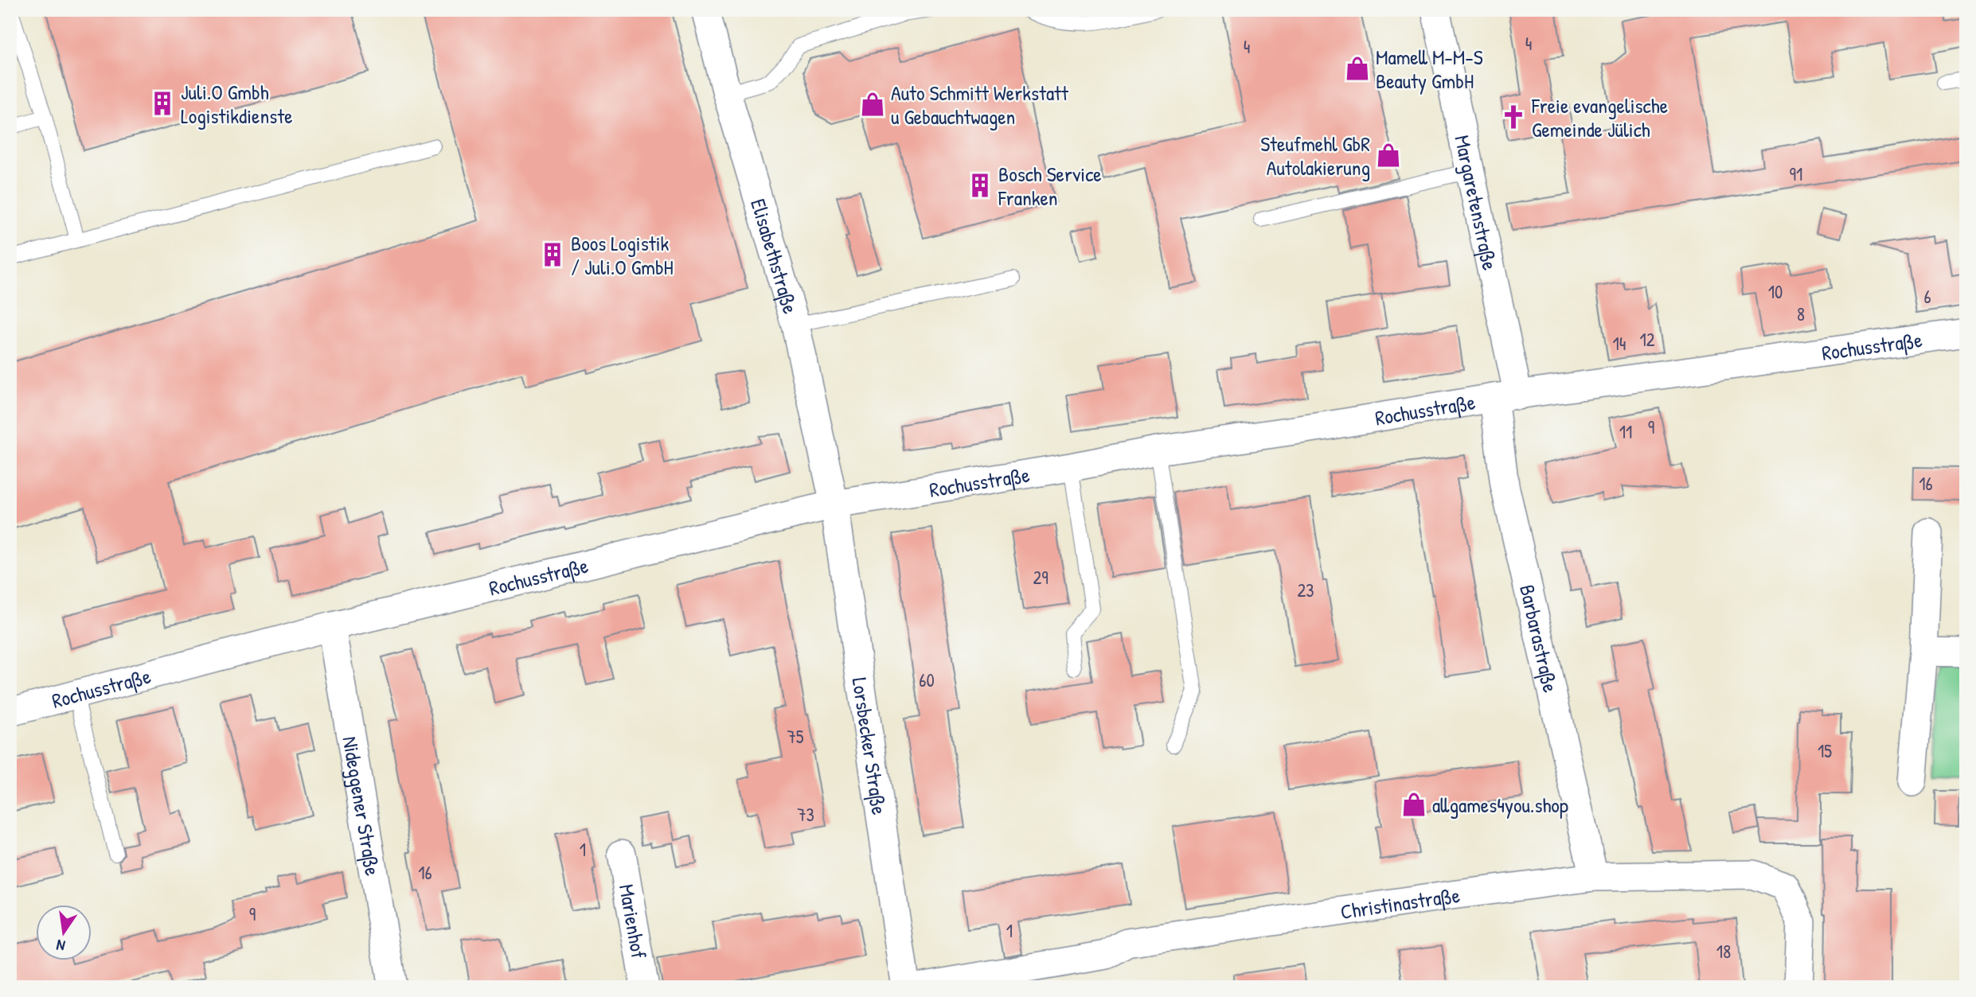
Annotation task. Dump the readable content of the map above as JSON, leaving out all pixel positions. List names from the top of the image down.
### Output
{
  "streets": {
    "street": [
      "Margaretenstraße",
      "Elisabethstraße",
      "Rochusstraße",
      "Barbarastraße",
      "Lorsbecker Straße",
      "Nideggener Straße",
      "Christinastraße",
      "Marienhof"
    ]
  },
  "crossings": [
    ["Margaretenstraße", "Rochusstraße"],
    ["Margaretenstraße", "Barbarastraße"],
    ["Elisabethstraße", "Rochusstraße"],
    ["Elisabethstraße", "Lorsbecker Straße"],
    ["Rochusstraße", "Barbarastraße"],
    ["Rochusstraße", "Lorsbecker Straße"],
    ["Rochusstraße", "Nideggener Straße"],
    ["Barbarastraße", "Christinastraße"]
  ],
  "places": {
    "shop": [
      "Mamell M-M-S Beauty GmbH",
      "Auto Schmitt Werkstatt u Gebauchtwagen",
      "Steufmehl GbR Autolakierung",
      "allgames4you.shop"
    ],
    "building": ["Juli.O Gmbh Logistikdienste", "Bosch Service Franken", "Boos Logistik / Juli.O GmbH"],
    "church": ["Freie evangelische Gemeinde Jülich"]
  },
  "house_numbers": [
    "4",
    "4",
    "91",
    "10",
    "6",
    "8",
    "12",
    "14",
    "9",
    "11",
    "16",
    "29",
    "23",
    "60",
    "75",
    "15",
    "73",
    "1",
    "16",
    "9",
    "1",
    "18"
  ],
  "north": "bottom"
}
